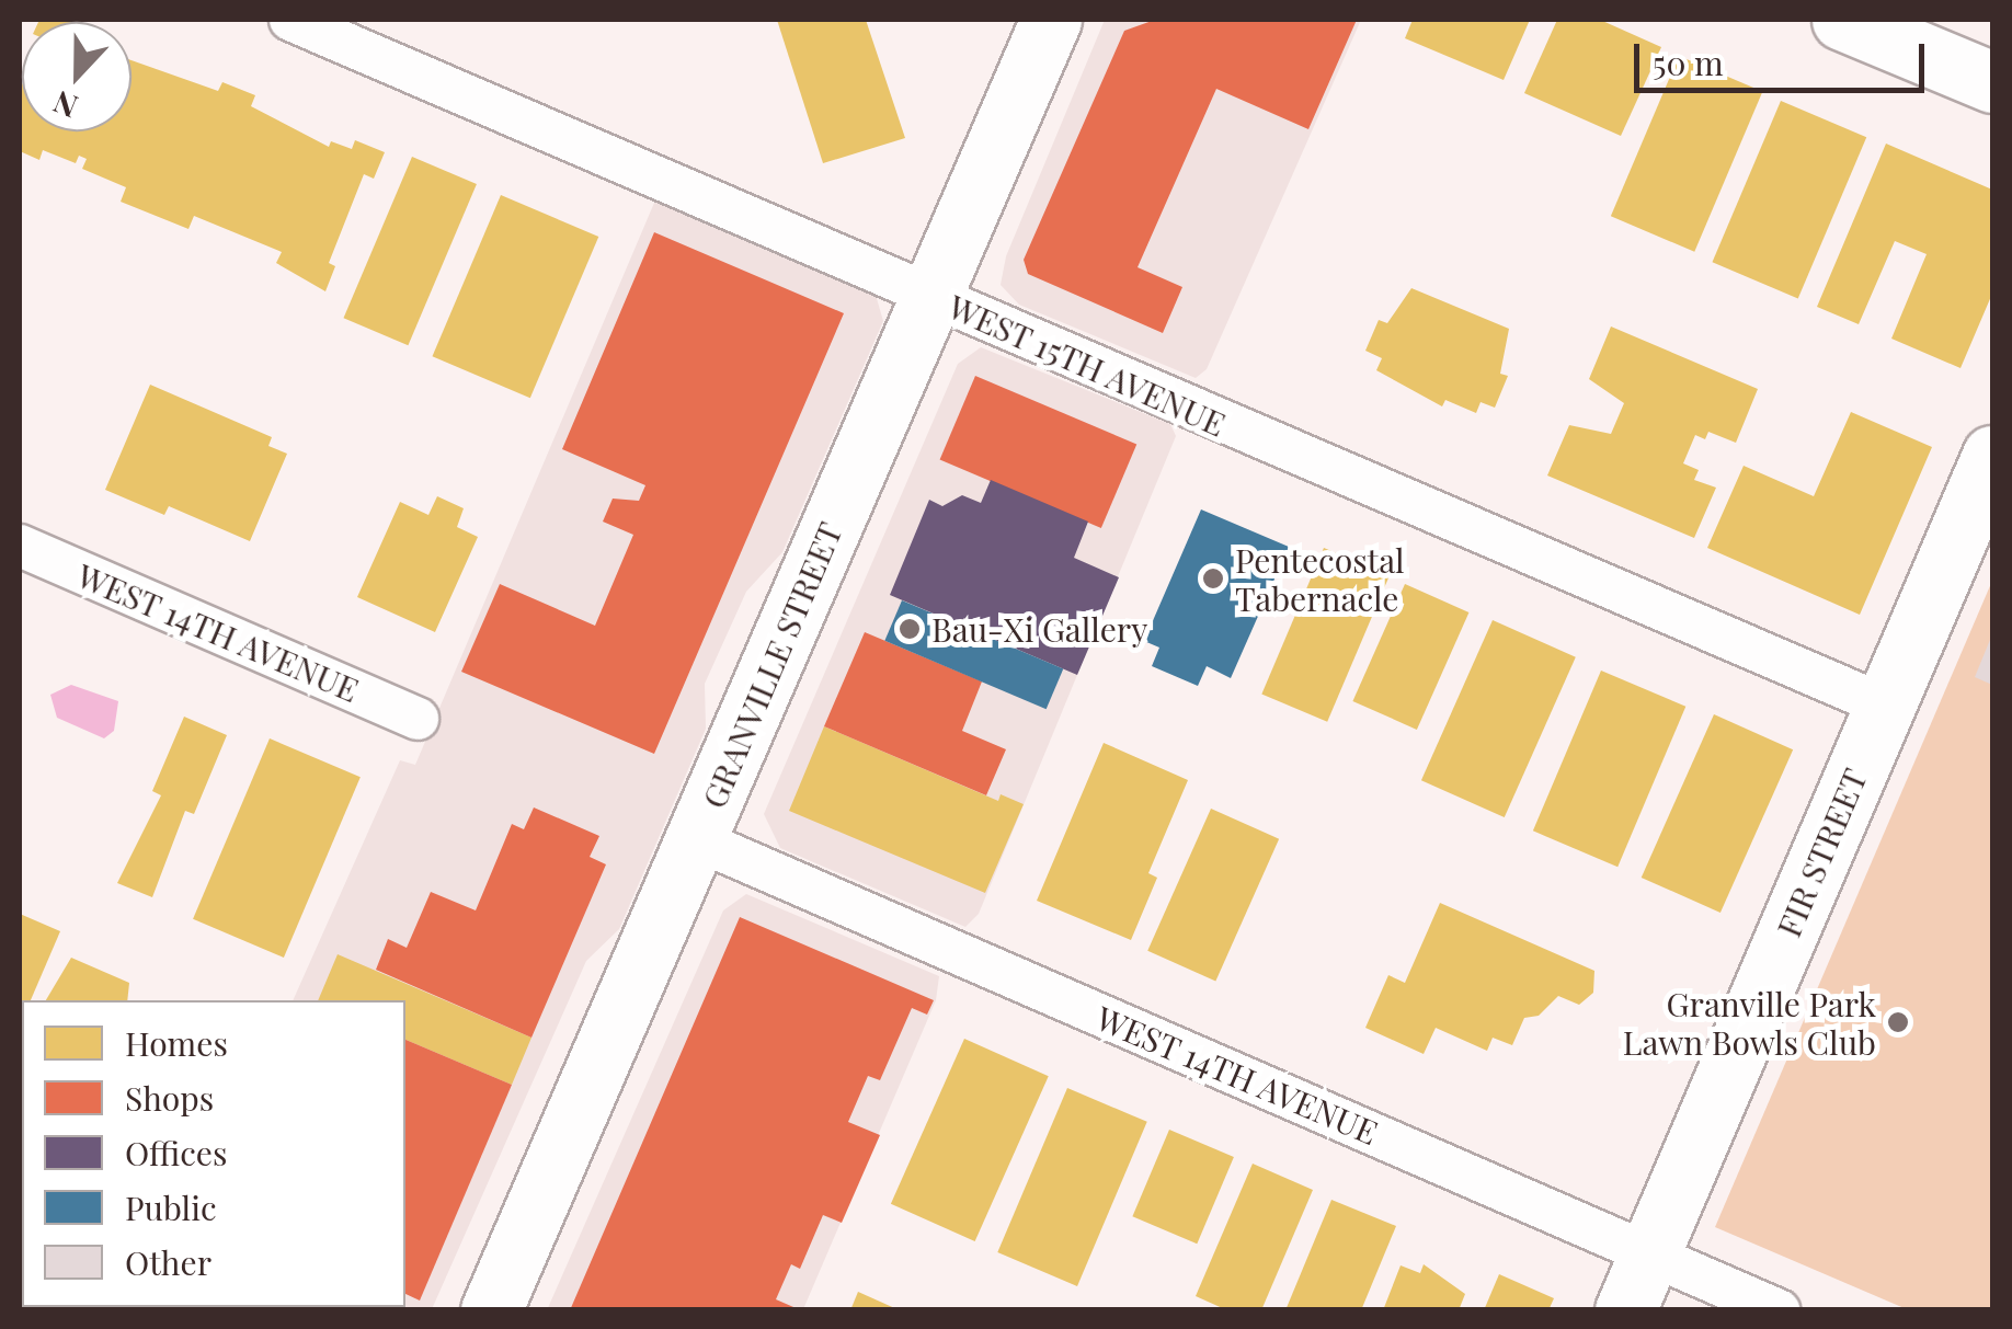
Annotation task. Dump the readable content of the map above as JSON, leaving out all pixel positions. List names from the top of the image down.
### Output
{
  "streets": {
    "main road": ["GRANVILLE STREET", "FIR STREET"],
    "street": ["WEST 15TH AVENUE", "WEST 14TH AVENUE"]
  },
  "crossings": [
    ["WEST 15TH AVENUE", "GRANVILLE STREET"],
    ["WEST 15TH AVENUE", "FIR STREET"],
    ["WEST 14TH AVENUE", "GRANVILLE STREET"],
    ["WEST 14TH AVENUE", "FIR STREET"]
  ],
  "places": ["Pentecostal Tabernacle", "Bau-Xi Gallery", "Granville Park Lawn Bowls Club"],
  "legend": [
    "Homes",
    "Shops",
    "Offices",
    "Public",
    "Other"
  ],
  "scale_bar": "50 m",
  "north": "bottom"
}
